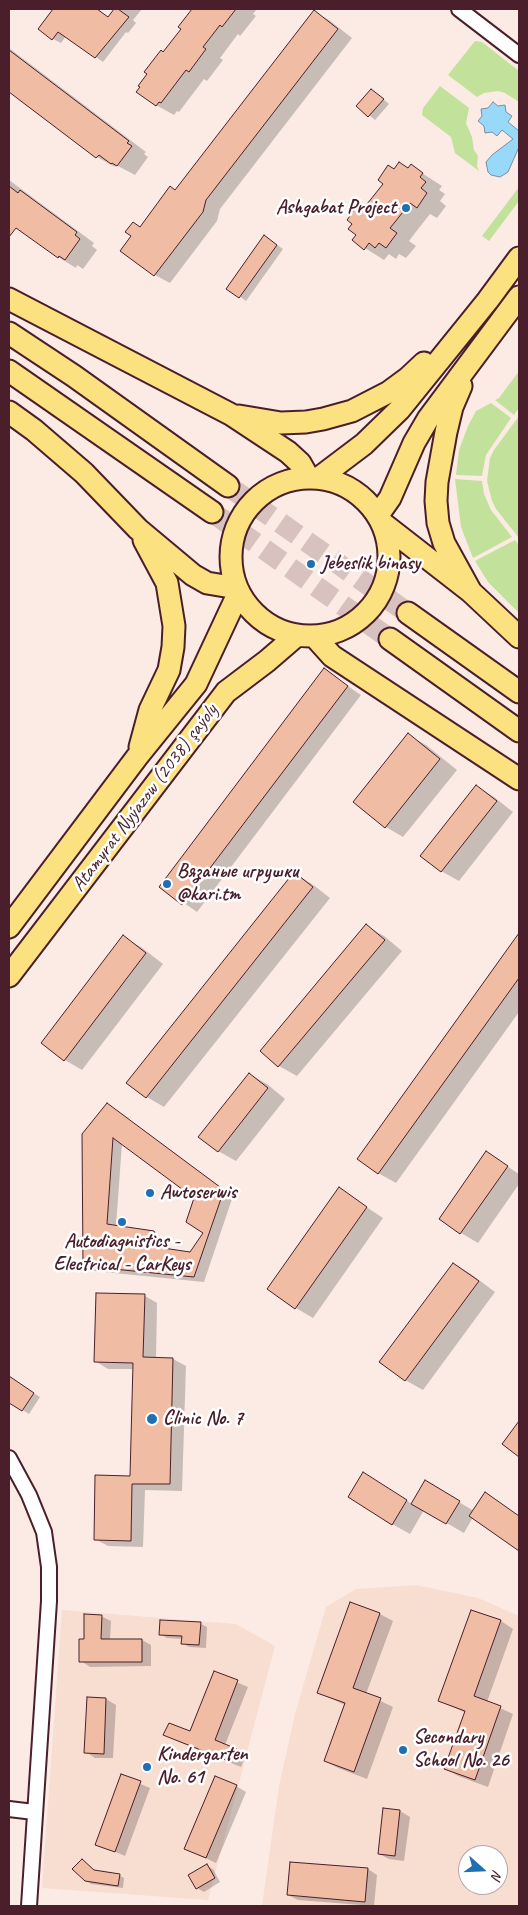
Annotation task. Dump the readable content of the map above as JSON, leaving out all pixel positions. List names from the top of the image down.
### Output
{
  "streets": {
    "main road": ["Atamyrat Nyýazow (2038) şaýoly"]
  },
  "places": [
    "Ashgabat Project",
    "Jebeslik binasy",
    "Вязаные игрушки @kari.tm",
    "Awtoserwis",
    "Autodiagnistics - Electrical - CarKeys",
    "Clinic No. 7",
    "Secondary School No. 26",
    "Kindergarten No. 61"
  ],
  "north": "right"
}
